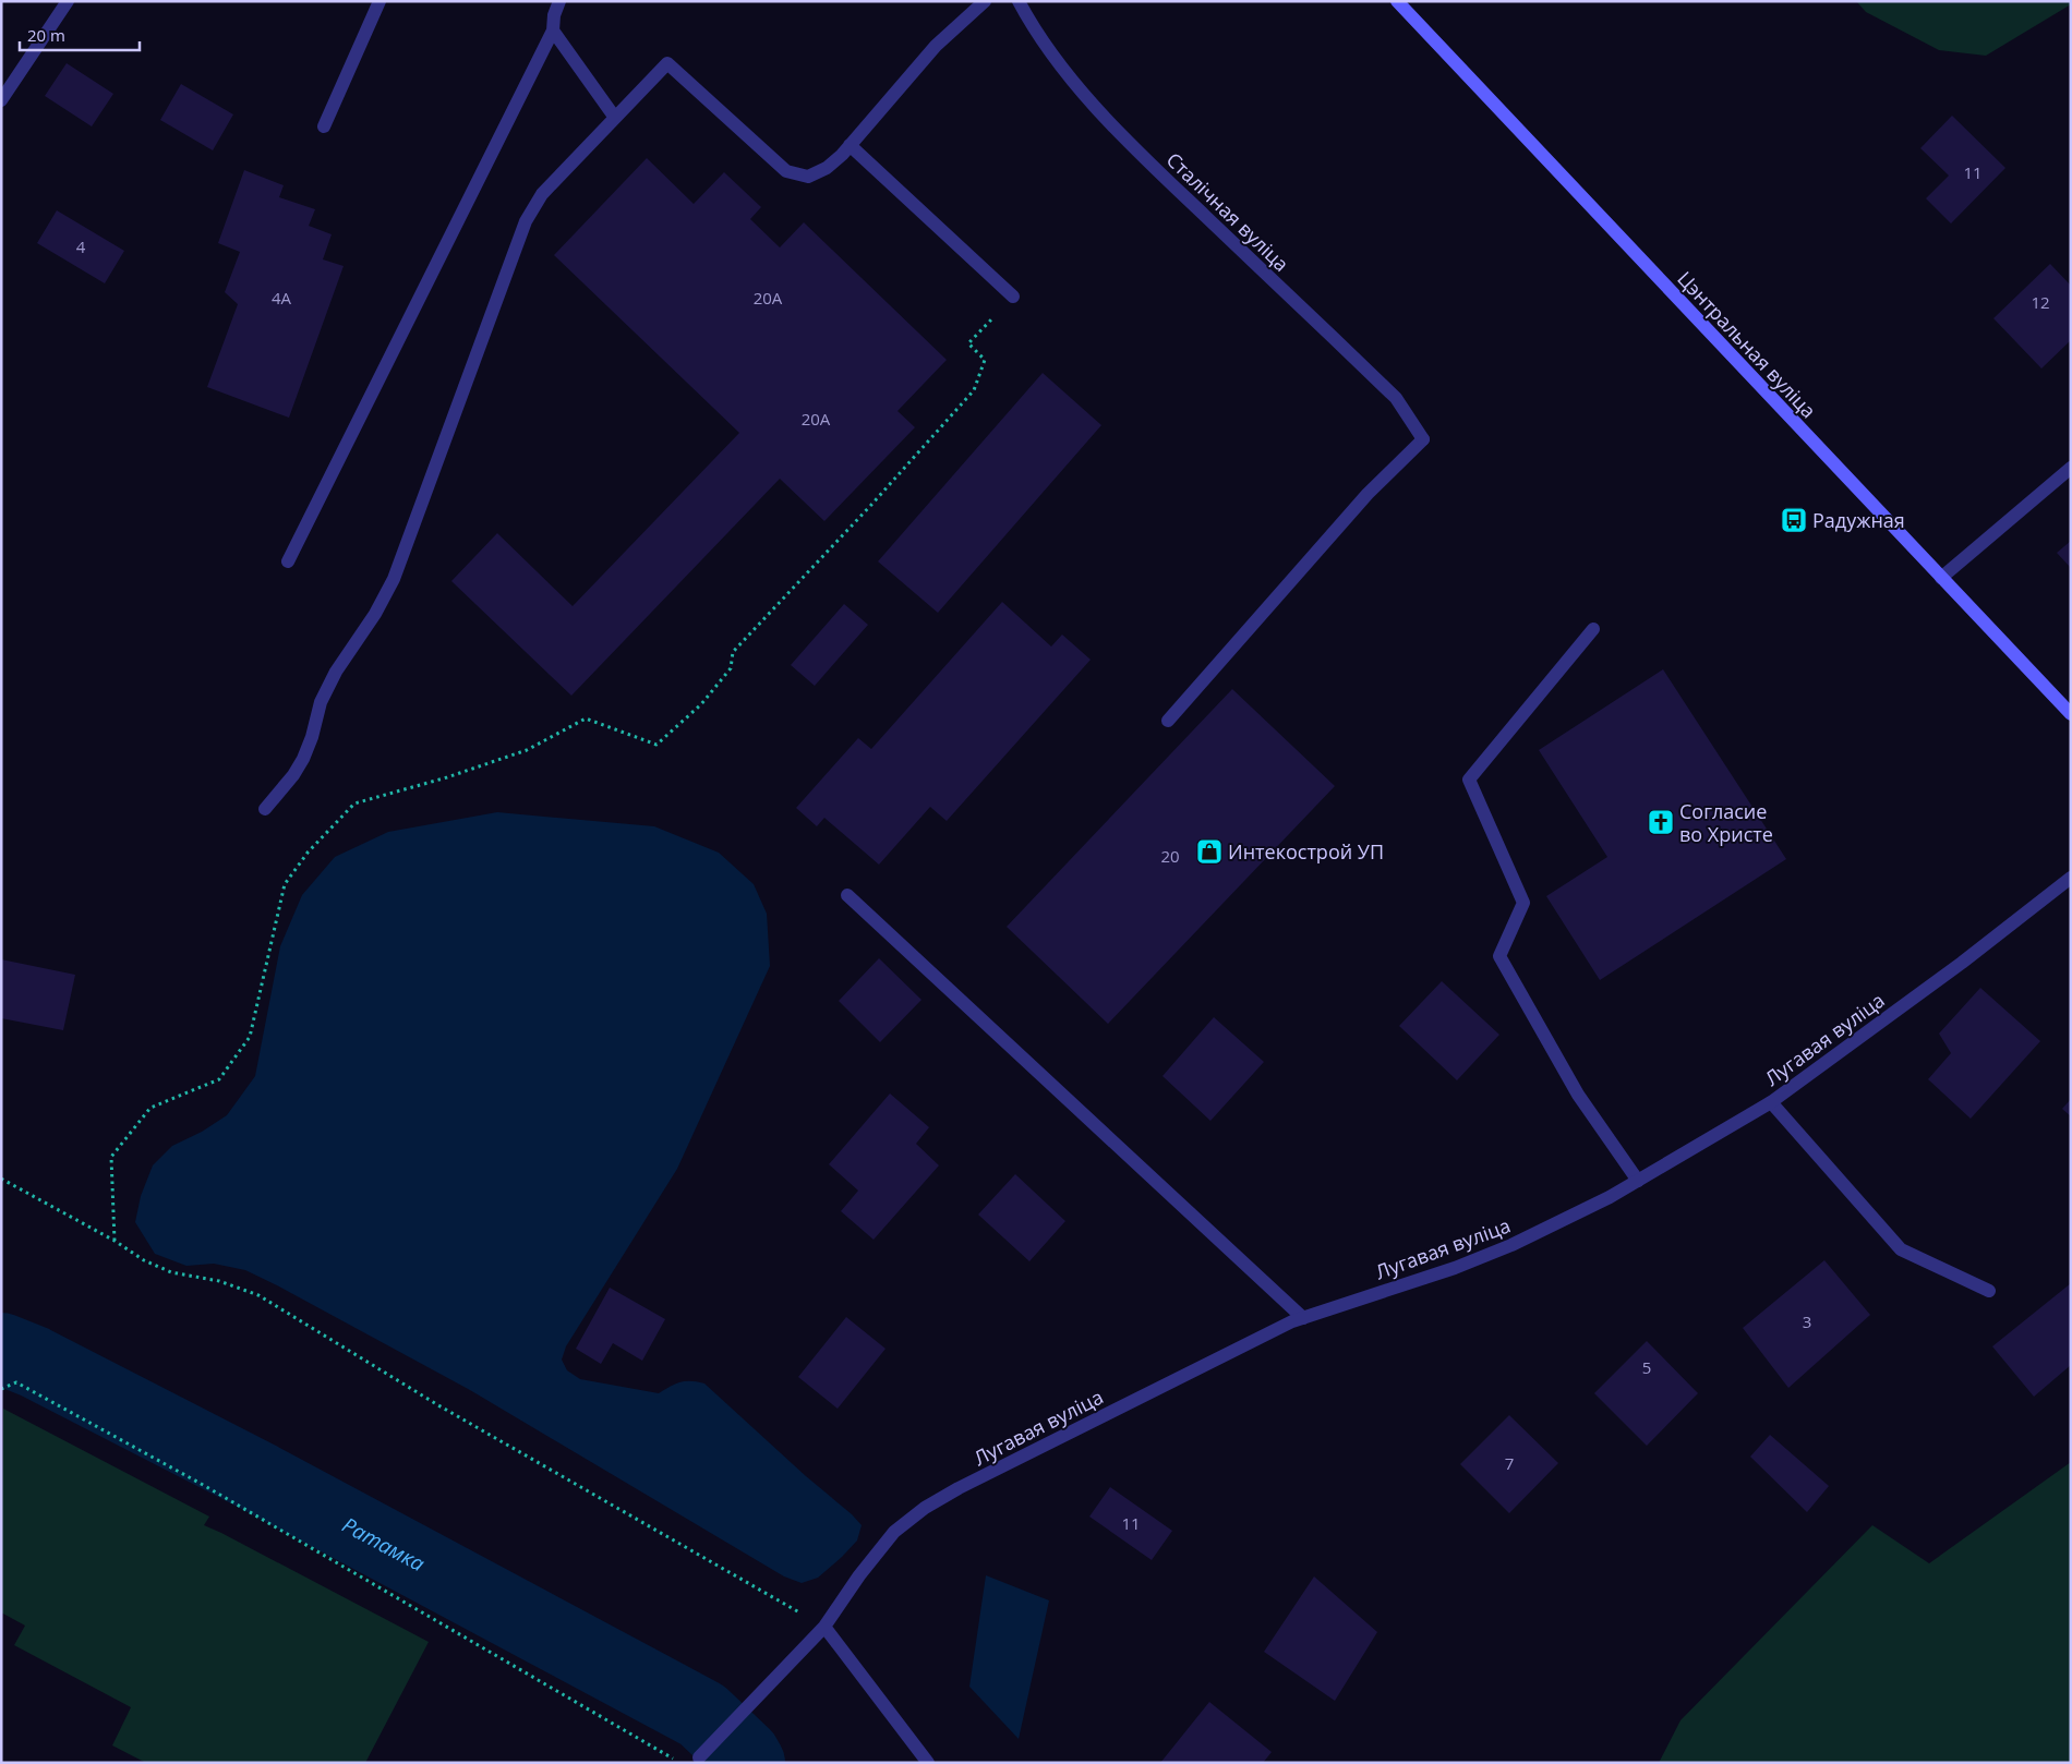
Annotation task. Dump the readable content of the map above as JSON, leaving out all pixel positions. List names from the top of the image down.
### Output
{
  "streets": {
    "street": ["Сталічная вуліца", "Цэнтральная вуліца", "Лугавая вуліца"]
  },
  "water": ["Ратамка"],
  "places": {
    "bus stop": ["Радужная"],
    "church": ["Согласие во Христе"],
    "shop": ["Интекострой УП"]
  },
  "house_numbers": [
    "11",
    "4",
    "4А",
    "20А",
    "12",
    "20А",
    "20",
    "3",
    "5",
    "7",
    "11"
  ],
  "scale_bar": "20 m"
}
